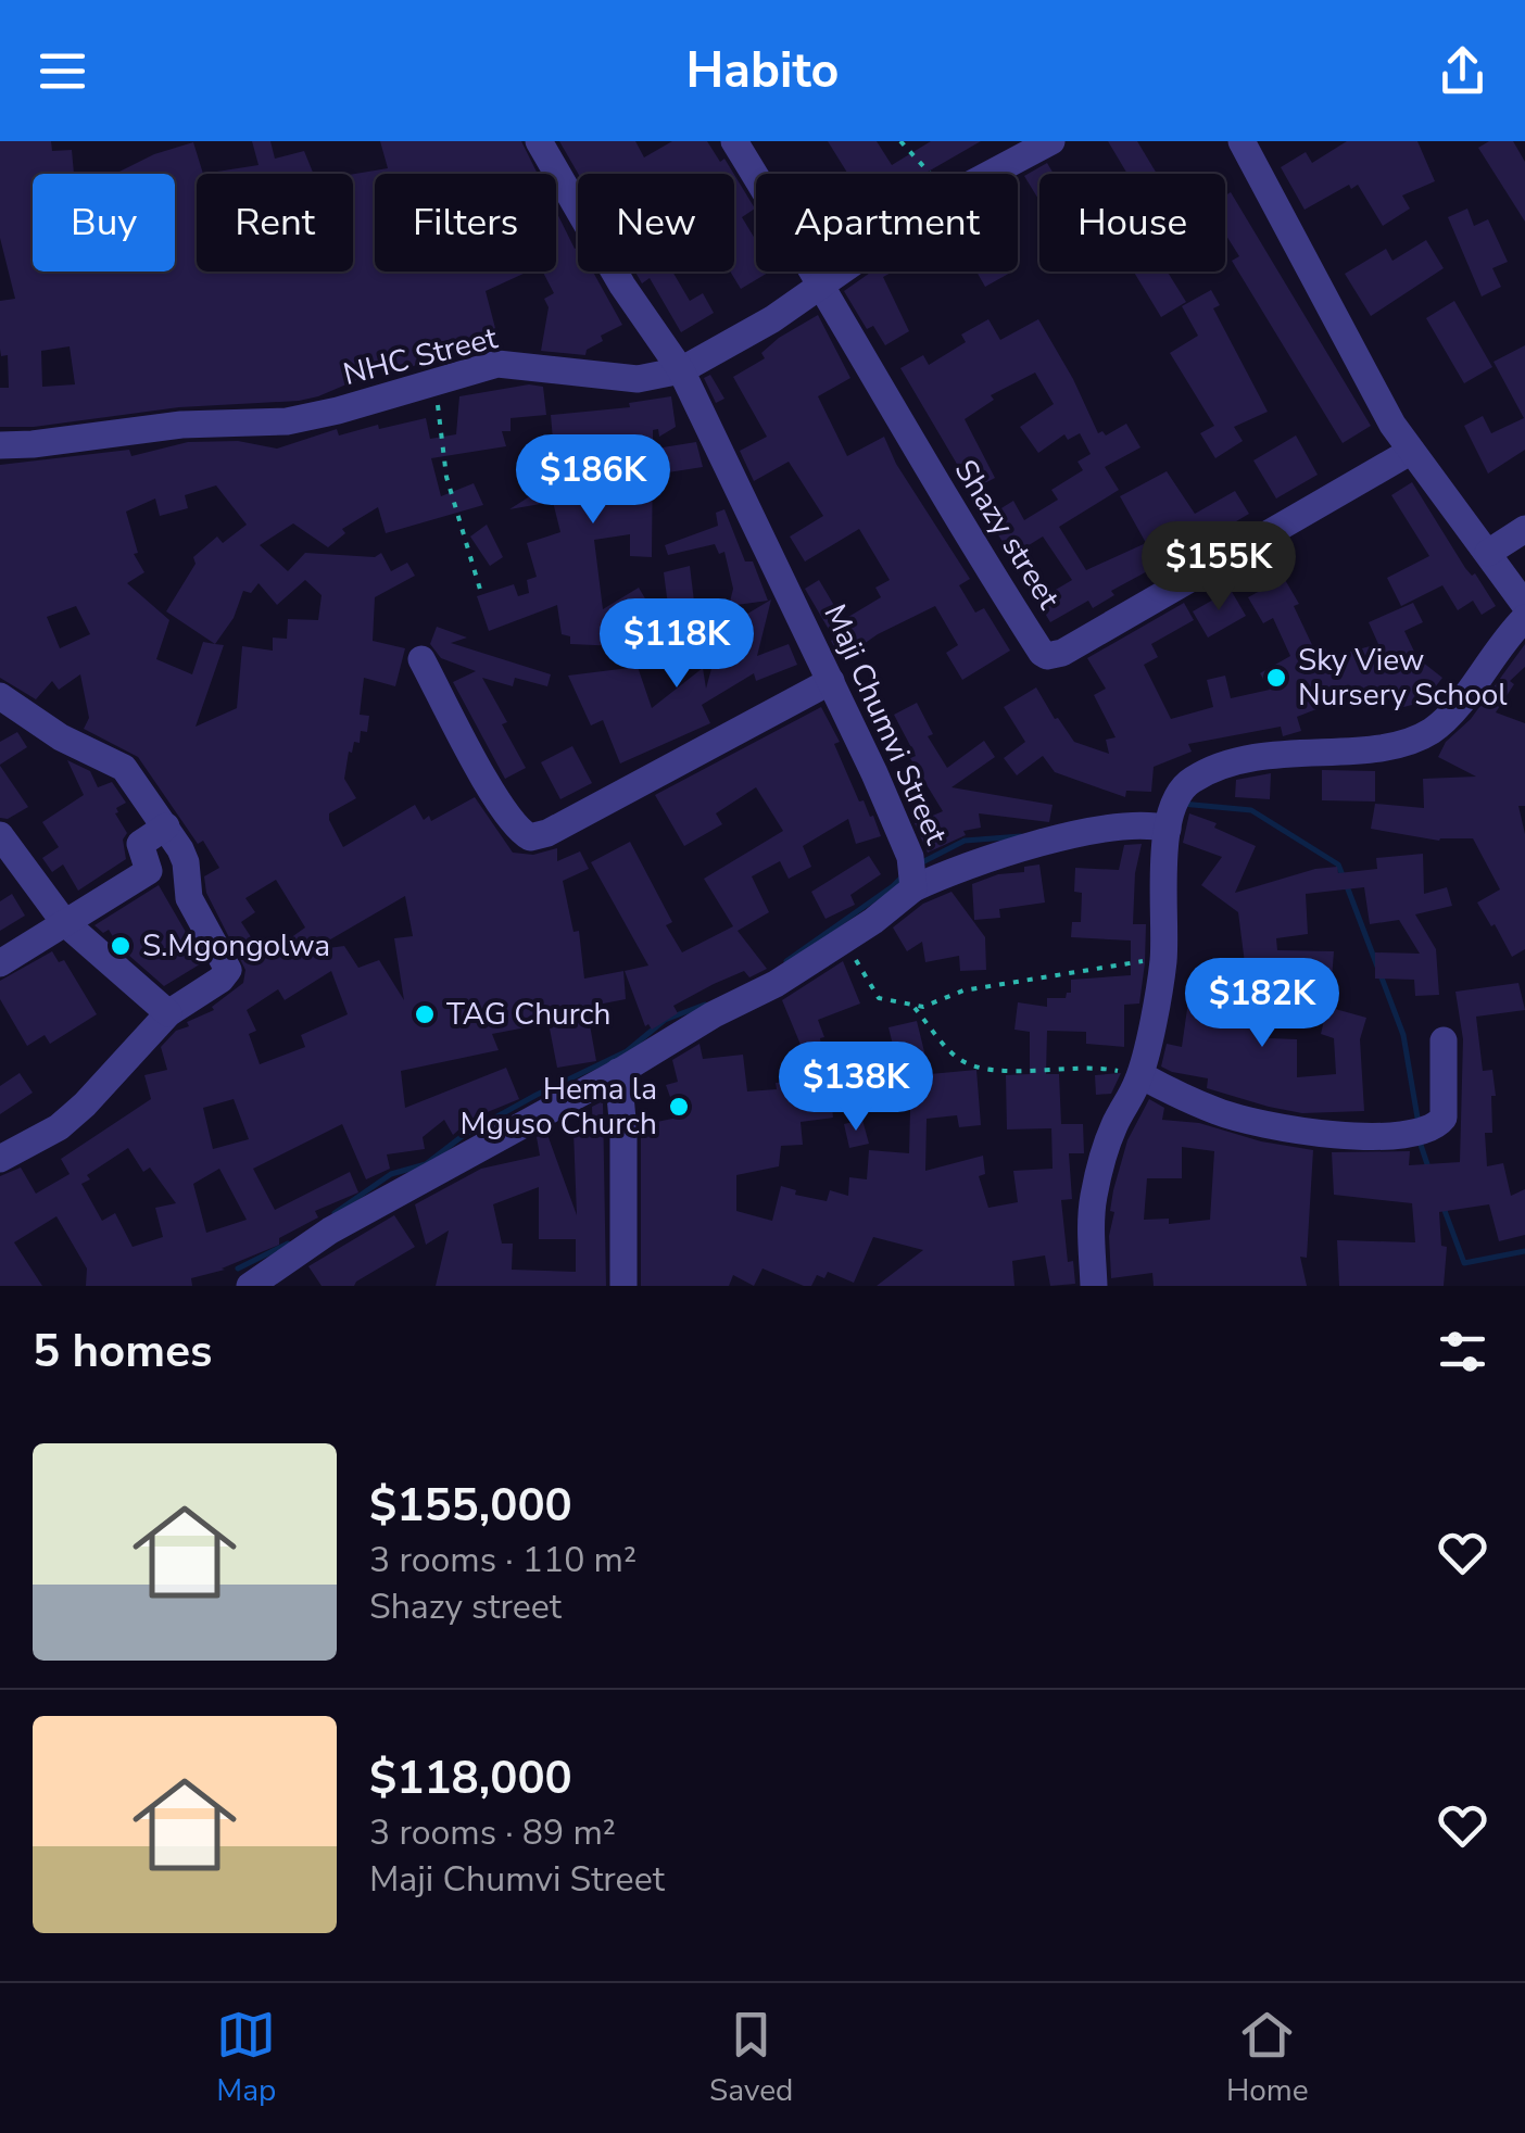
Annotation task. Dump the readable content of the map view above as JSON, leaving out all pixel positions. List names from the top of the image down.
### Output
{
  "streets": {
    "street": ["NHC Street", "Shazy street", "Maji Chumvi Street"]
  },
  "crossings": [
    ["NHC Street", "Shazy street"],
    ["NHC Street", "Maji Chumvi Street"]
  ],
  "places": [
    "Sky View Nursery School",
    "S.Mgongolwa",
    "TAG Church",
    "Hema la Mguso Church"
  ],
  "page": {
    "header": "Habito",
    "chip": [
      "Buy",
      "Rent",
      "Filters",
      "New",
      "Apartment",
      "House"
    ],
    "price": [
      "$186K",
      "$155K",
      "$118K",
      "$182K",
      "$138K"
    ],
    "heading": "5 homes",
    "list": [
      {
        "name": "$155,000",
        "note": "3 rooms · 110 m² · Shazy street"
      },
      {
        "name": "$118,000",
        "note": "3 rooms · 89 m² · Maji Chumvi Street"
      }
    ],
    "tabs": ["Map", "Saved", "Home"]
  }
}
